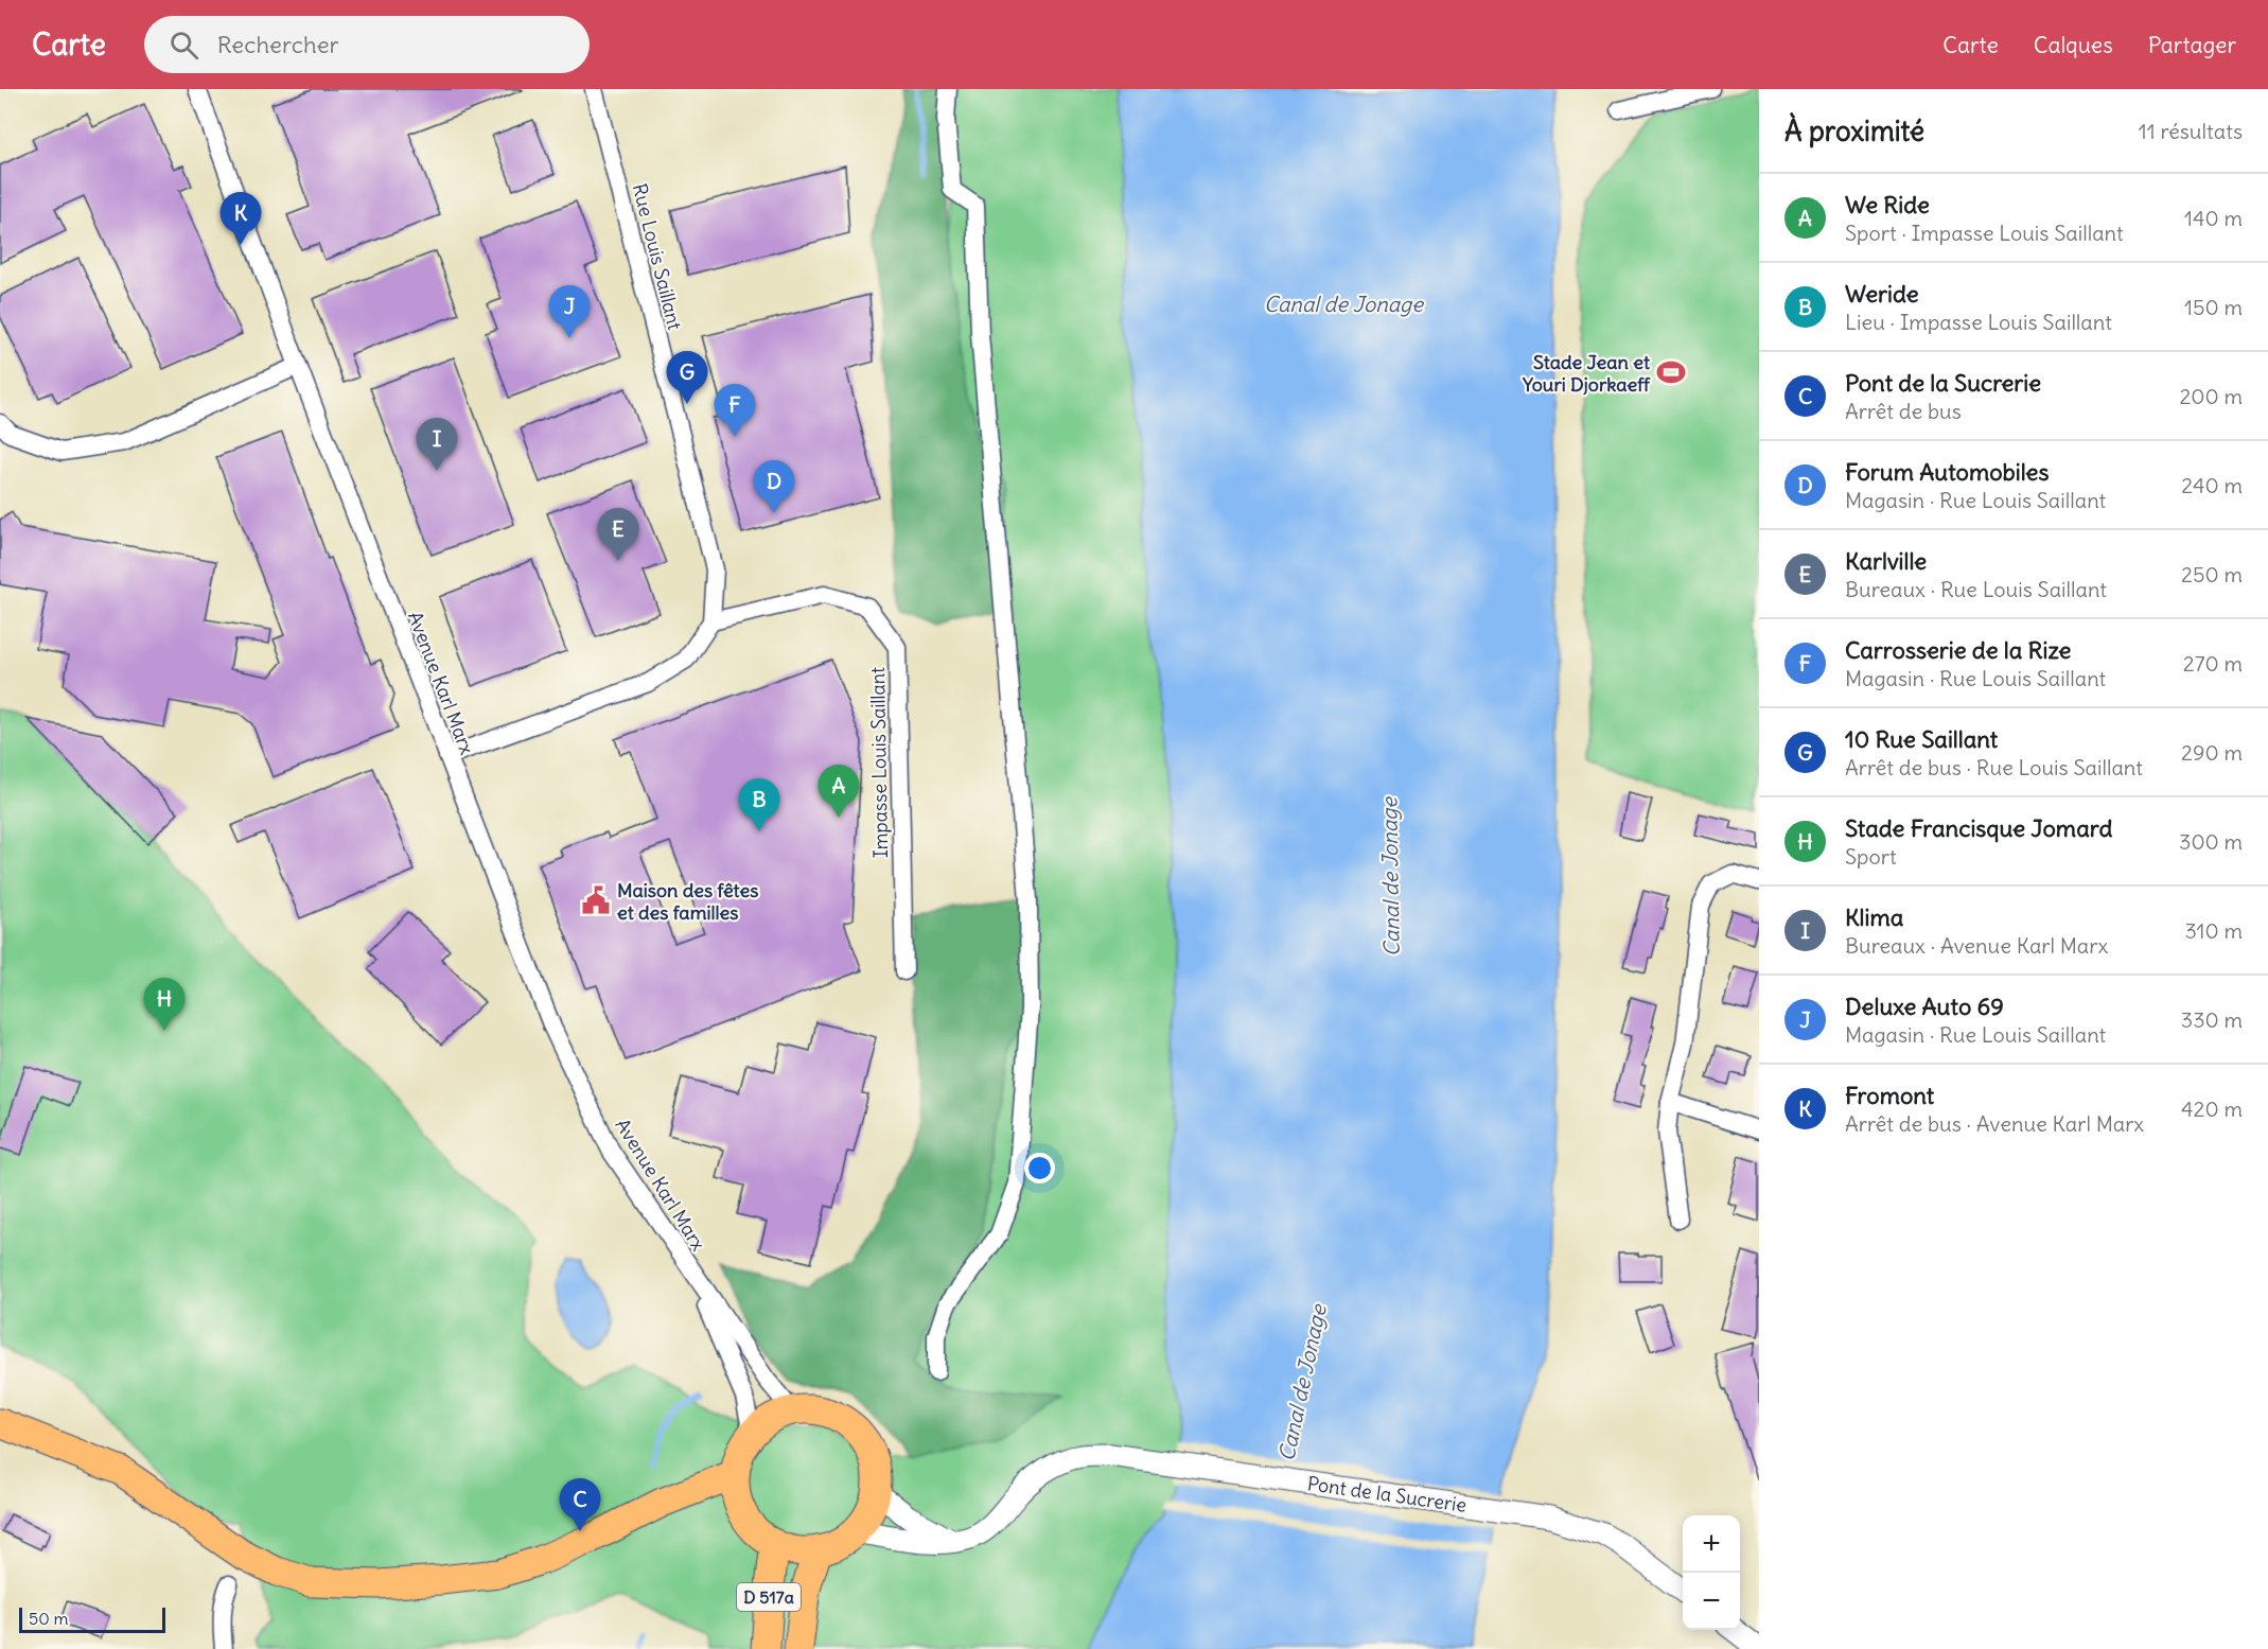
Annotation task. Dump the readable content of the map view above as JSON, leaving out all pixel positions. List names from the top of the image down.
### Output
{
  "streets": {
    "main road": ["D 517a"],
    "street": [
      "Rue Louis Saillant",
      "Avenue Karl Marx",
      "Impasse Louis Saillant",
      "Pont de la Sucrerie"
    ]
  },
  "crossings": [
    ["Rue Louis Saillant", "Impasse Louis Saillant"],
    ["Avenue Karl Marx", "Pont de la Sucrerie"],
    ["Avenue Karl Marx", "D 517a"],
    ["Pont de la Sucrerie", "D 517a"]
  ],
  "water": ["Canal de Jonage"],
  "places": {
    "sports": ["Stade Jean et Youri Djorkaeff"],
    "public building": ["Maison des fêtes et des familles"]
  },
  "scale_bar": "50 m",
  "page": {
    "header": "Carte",
    "search": "Rechercher",
    "nav": ["Carte", "Calques", "Partager"],
    "heading": ["À proximité", "11 résultats"],
    "list": [
      {
        "mark": "A",
        "name": "We Ride",
        "note": "Sport · Impasse Louis Saillant",
        "value": "140 m"
      },
      {
        "mark": "B",
        "name": "Weride",
        "note": "Lieu · Impasse Louis Saillant",
        "value": "150 m"
      },
      {
        "mark": "C",
        "name": "Pont de la Sucrerie",
        "note": "Arrêt de bus",
        "value": "200 m"
      },
      {
        "mark": "D",
        "name": "Forum Automobiles",
        "note": "Magasin · Rue Louis Saillant",
        "value": "240 m"
      },
      {
        "mark": "E",
        "name": "Karlville",
        "note": "Bureaux · Rue Louis Saillant",
        "value": "250 m"
      },
      {
        "mark": "F",
        "name": "Carrosserie de la Rize",
        "note": "Magasin · Rue Louis Saillant",
        "value": "270 m"
      },
      {
        "mark": "G",
        "name": "10 Rue Saillant",
        "note": "Arrêt de bus · Rue Louis Saillant",
        "value": "290 m"
      },
      {
        "mark": "H",
        "name": "Stade Francisque Jomard",
        "note": "Sport",
        "value": "300 m"
      },
      {
        "mark": "I",
        "name": "Klima",
        "note": "Bureaux · Avenue Karl Marx",
        "value": "310 m"
      },
      {
        "mark": "J",
        "name": "Deluxe Auto 69",
        "note": "Magasin · Rue Louis Saillant",
        "value": "330 m"
      },
      {
        "mark": "K",
        "name": "Fromont",
        "note": "Arrêt de bus · Avenue Karl Marx",
        "value": "420 m"
      }
    ],
    "pins": [
      "K",
      "J",
      "G",
      "F",
      "I",
      "D",
      "E",
      "A",
      "B",
      "H",
      "C"
    ],
    "map_buttons": ["+", "−"],
    "scale": "50 m"
  }
}
